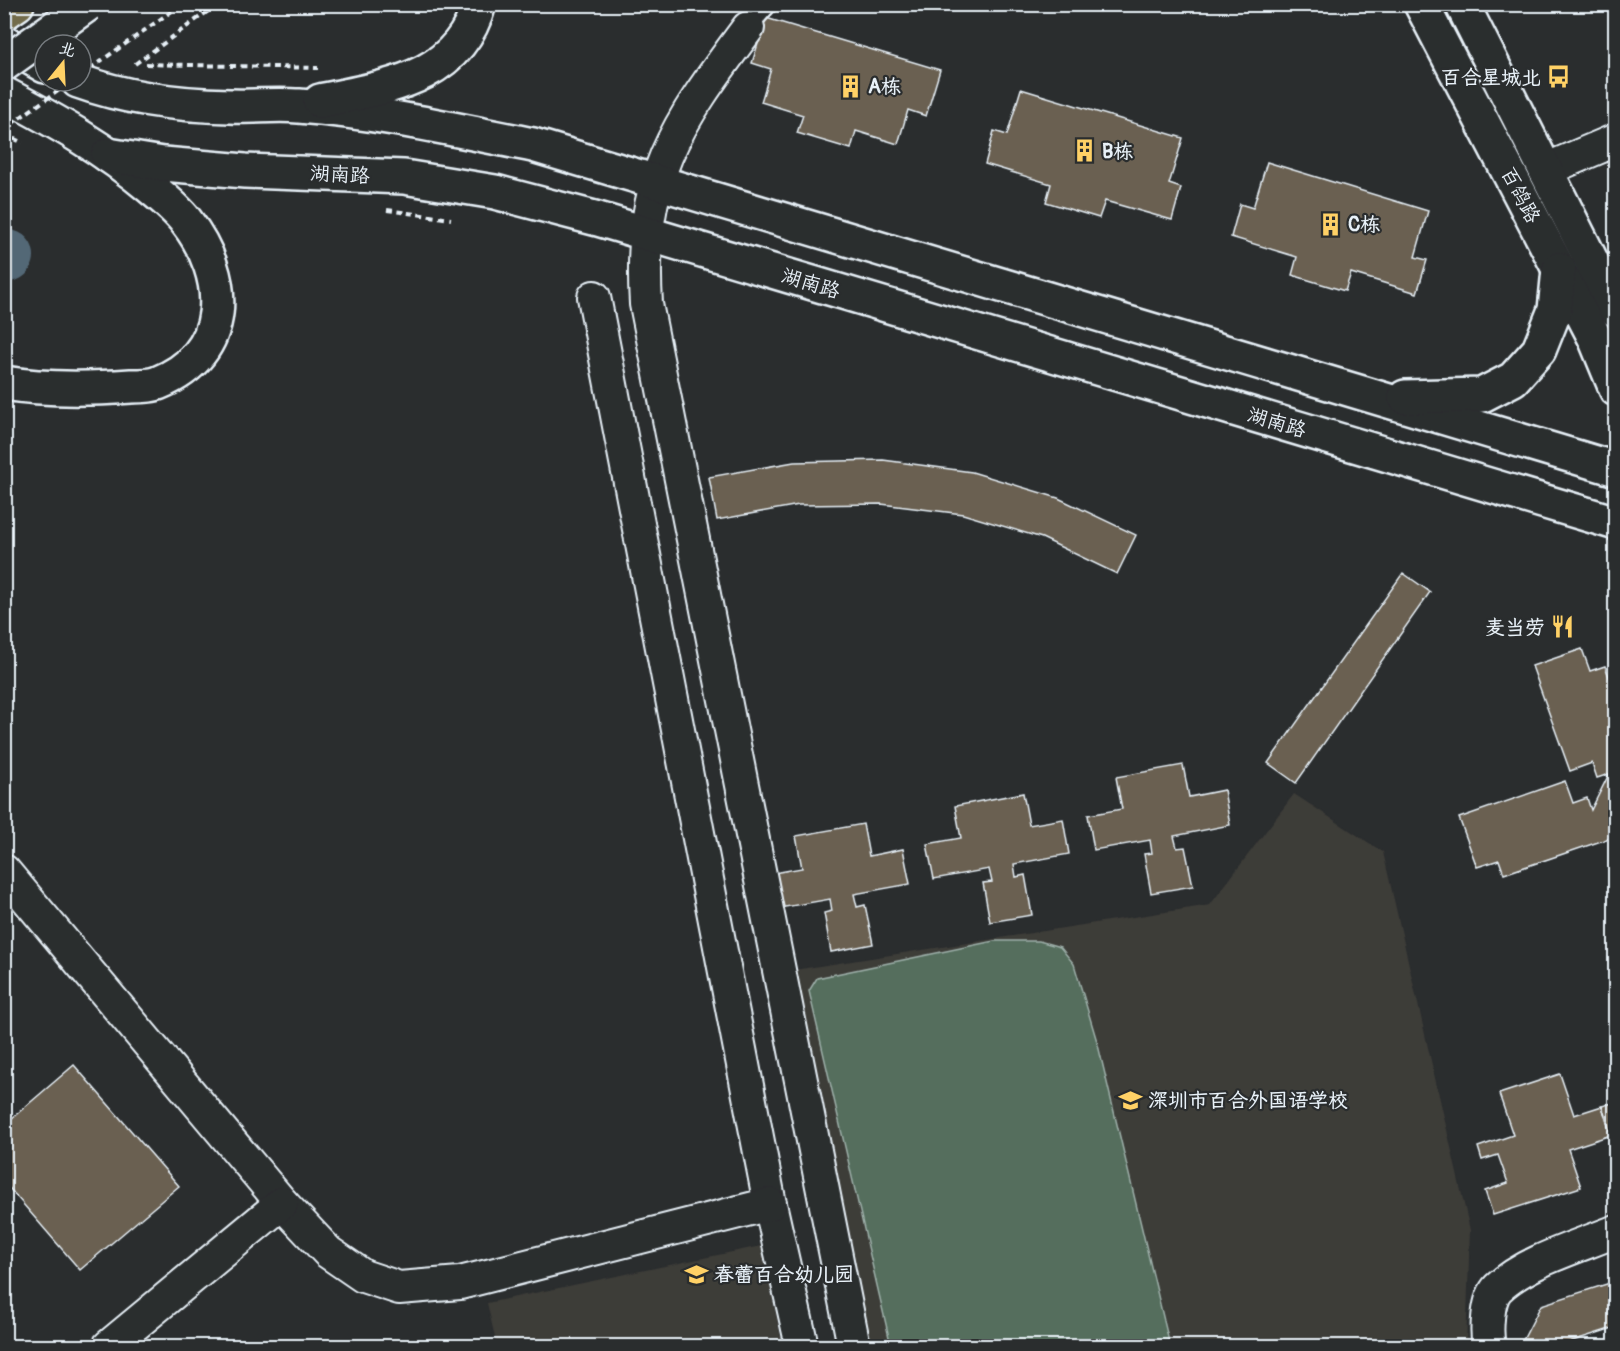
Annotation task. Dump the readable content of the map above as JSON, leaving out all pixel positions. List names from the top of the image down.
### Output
{
  "streets": {
    "main road": ["湖南路", "百鸽路"]
  },
  "places": {
    "bus stop": ["百合星城北"],
    "building": ["A栋", "B栋", "C栋"],
    "restaurant": ["麦当劳"],
    "school or university": ["深圳市百合外国语学校", "春蕾百合幼儿园"]
  },
  "north": "top"
}
